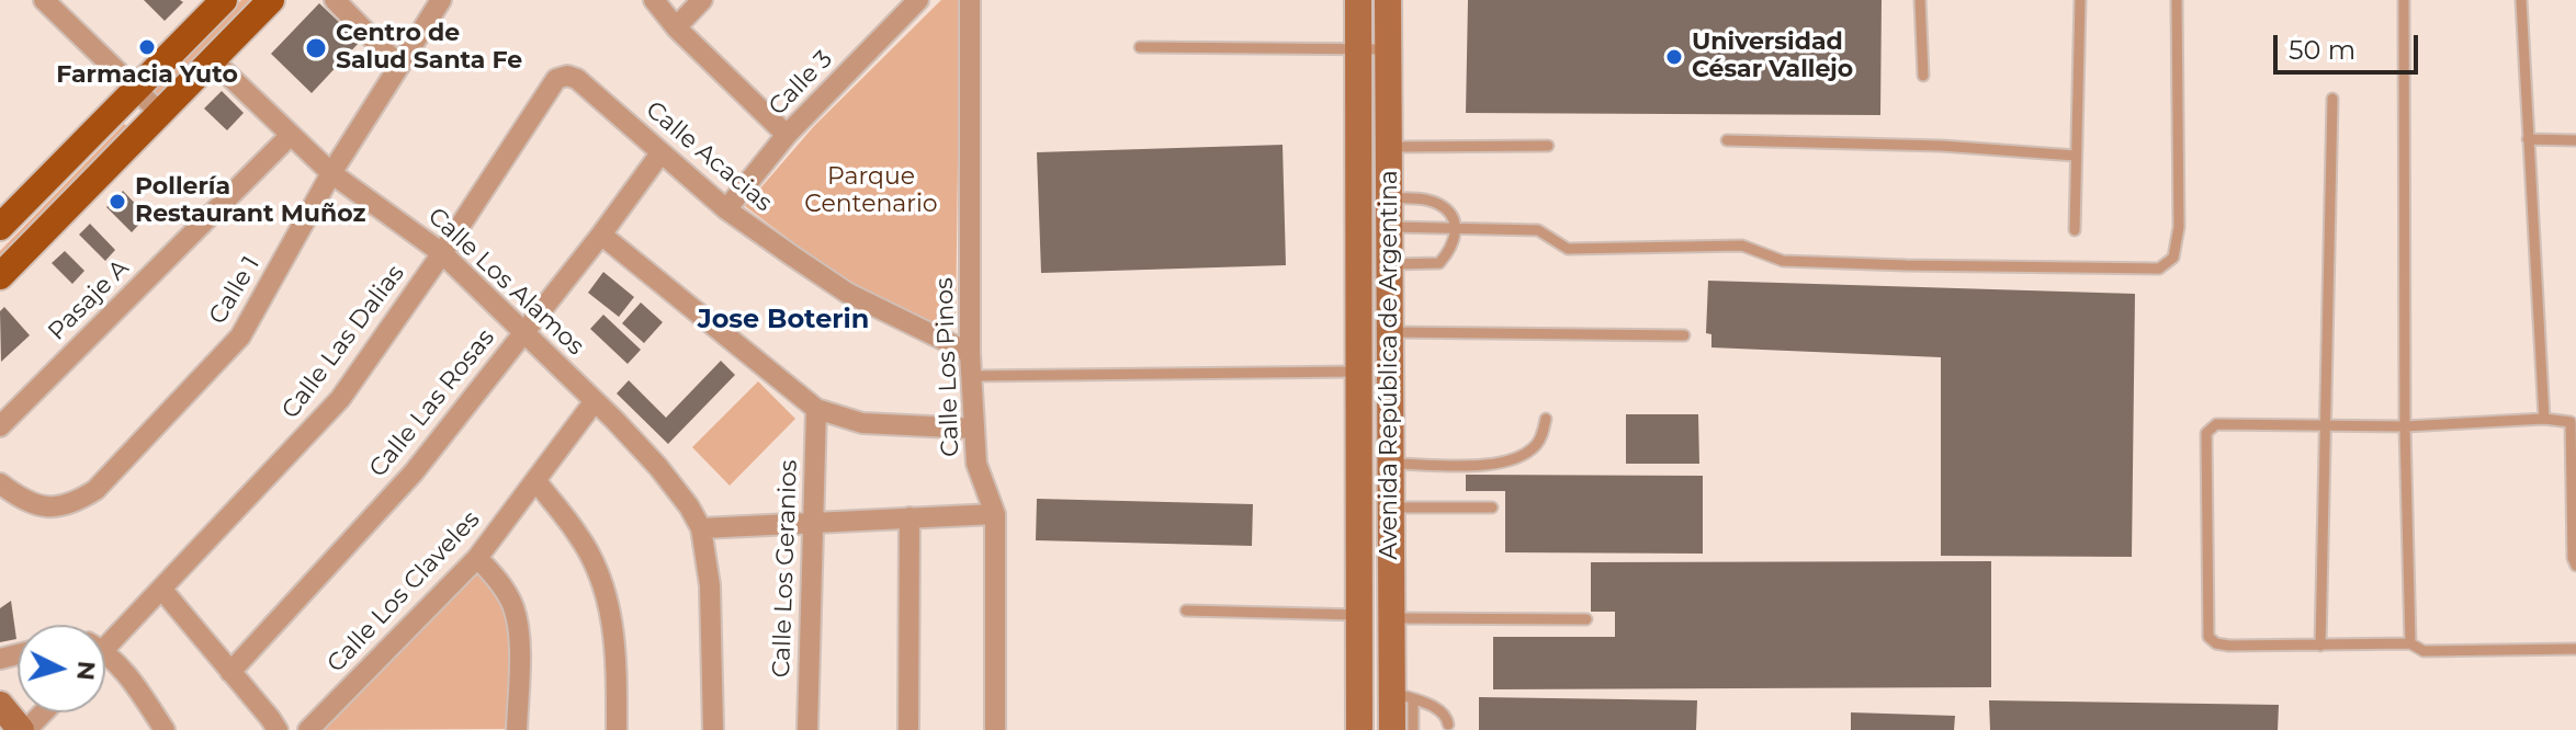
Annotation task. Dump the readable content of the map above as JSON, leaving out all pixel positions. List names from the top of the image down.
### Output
{
  "streets": {
    "main road": ["Avenida República de Argentina"],
    "street": [
      "Calle 3",
      "Calle Acacias",
      "Calle Los Alamos",
      "Calle 1",
      "Pasaje A",
      "Calle Las Dalias",
      "Calle Los Pinos",
      "Calle Las Rosas",
      "Calle Los Geranios",
      "Calle Los Claveles"
    ]
  },
  "crossings": [
    ["Calle 3", "Calle Acacias"],
    ["Calle Acacias", "Calle Las Dalias"],
    ["Calle Acacias", "Calle Los Pinos"],
    ["Calle Acacias", "Calle Las Rosas"],
    ["Calle Los Alamos", "Calle 1"],
    ["Calle Los Alamos", "Pasaje A"],
    ["Calle Los Alamos", "Calle Las Dalias"],
    ["Calle Los Alamos", "Calle Las Rosas"],
    ["Calle Los Alamos", "Calle Los Claveles"]
  ],
  "districts": ["Jose Boterin"],
  "parks": ["Parque Centenario"],
  "places": [
    "Farmacia Yuto",
    "Centro de Salud Santa Fe",
    "Universidad César Vallejo",
    "Pollería Restaurant Muñoz"
  ],
  "scale_bar": "50 m",
  "north": "right"
}
